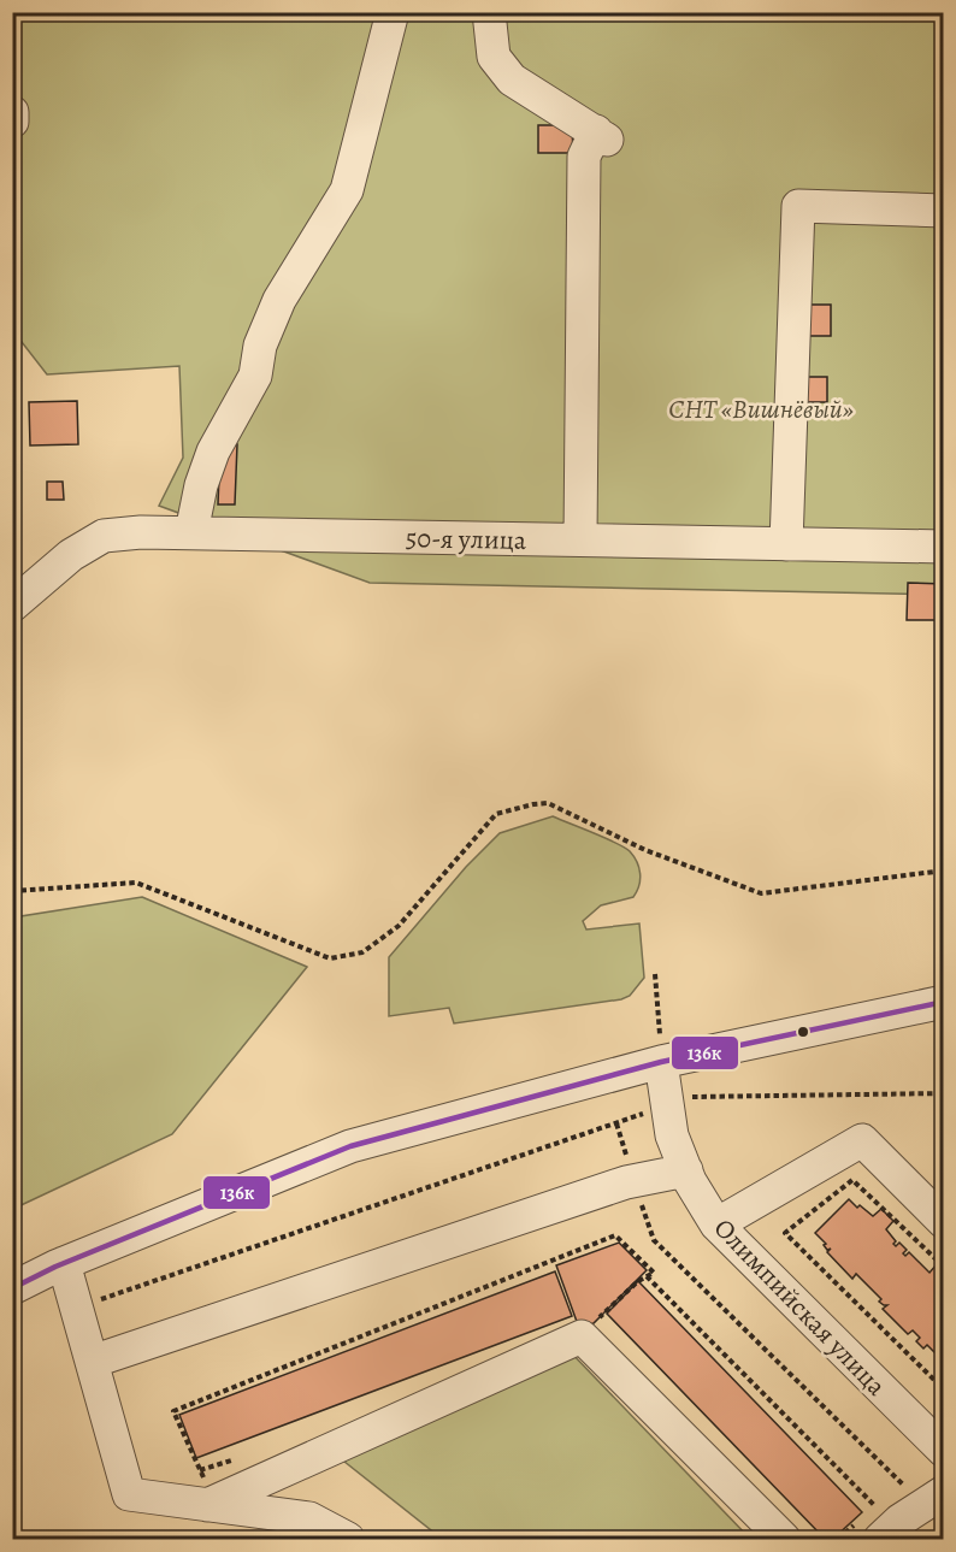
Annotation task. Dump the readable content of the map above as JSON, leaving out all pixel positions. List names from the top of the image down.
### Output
{
  "streets": {
    "street": ["50-я улица", "Олимпийская улица"]
  },
  "parks": ["СНТ «Вишнёвый»"],
  "lines": ["transit line 136к"]
}
